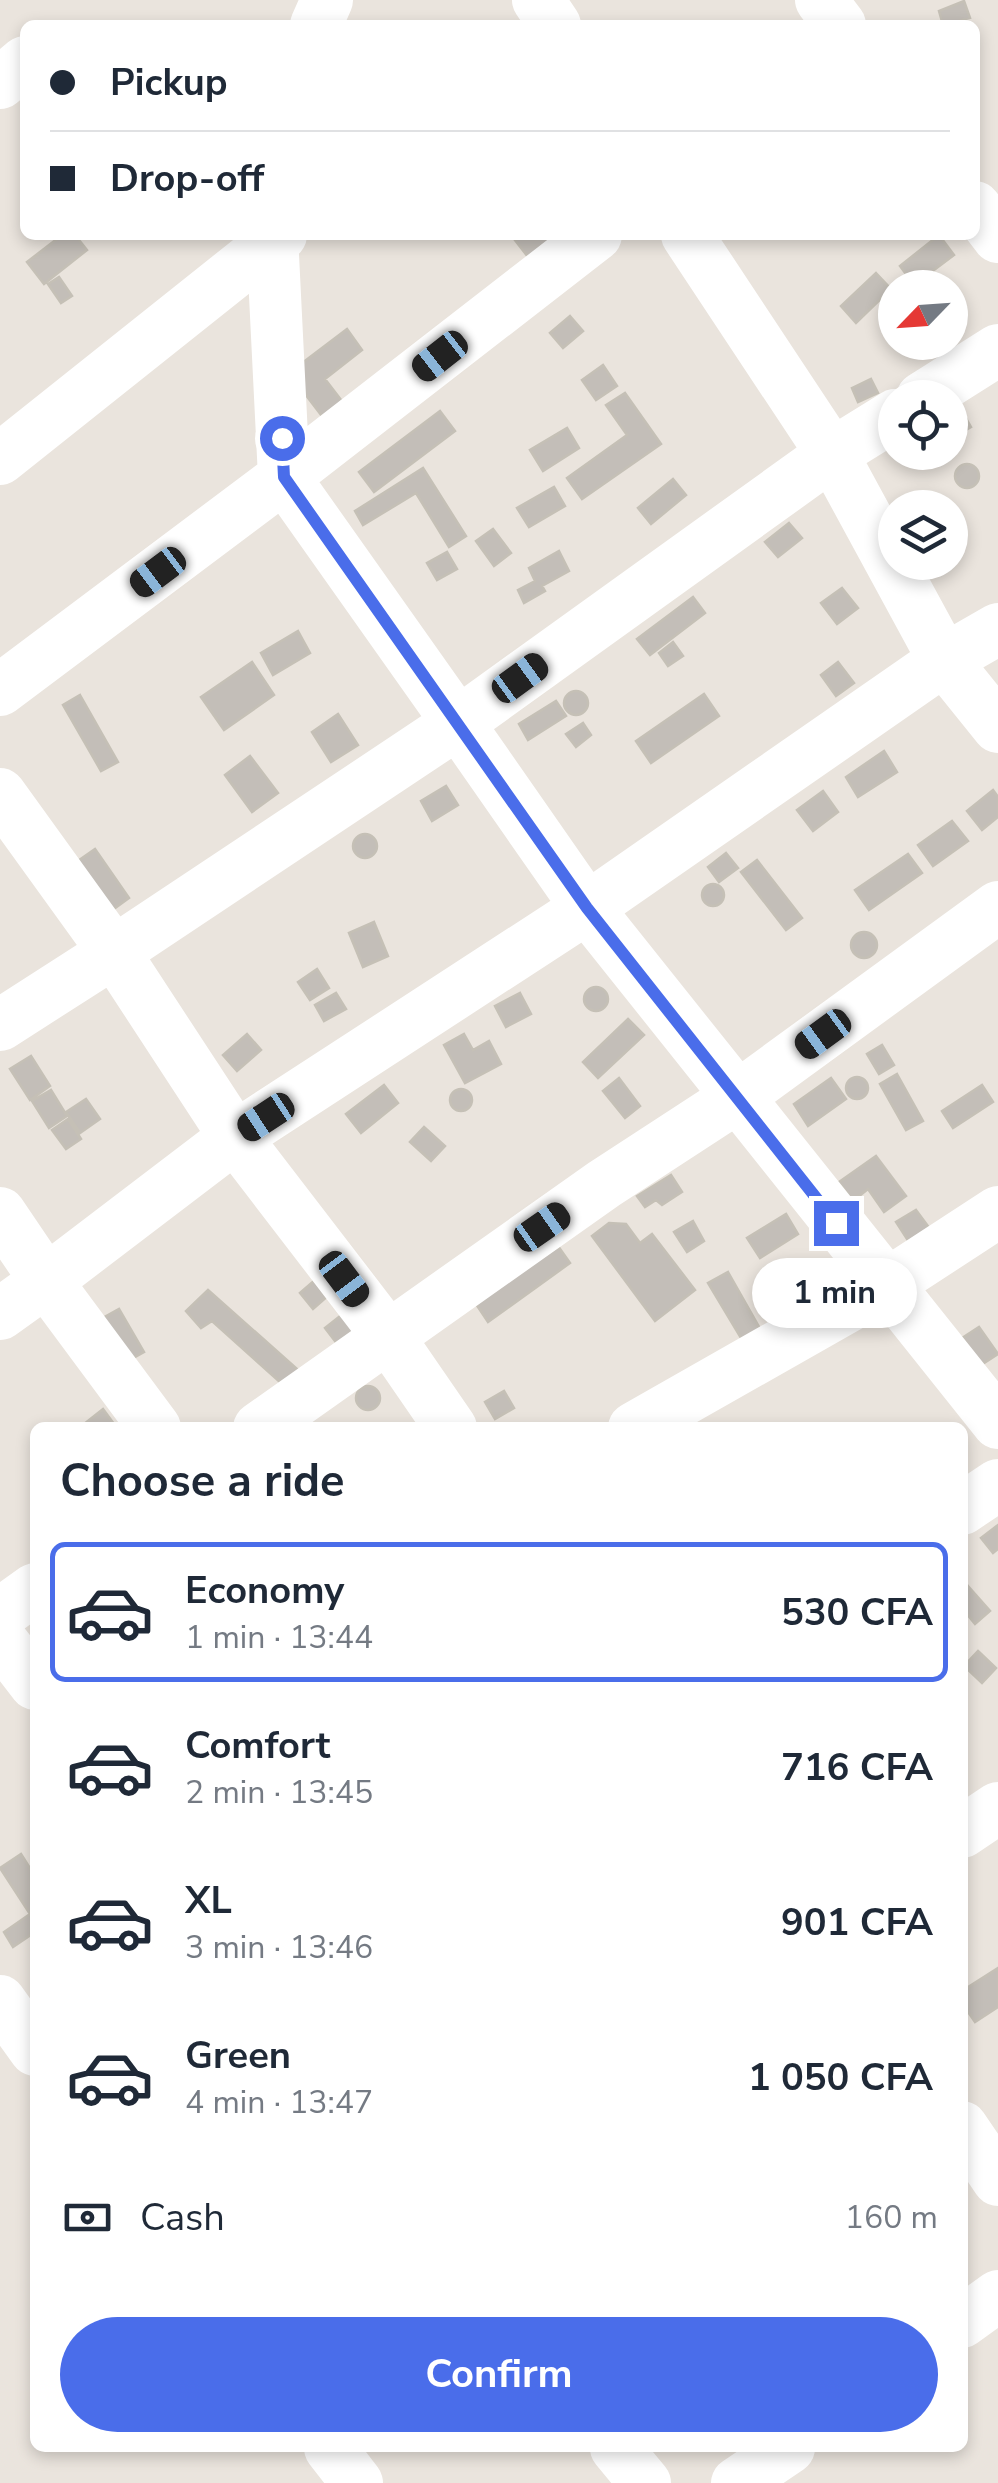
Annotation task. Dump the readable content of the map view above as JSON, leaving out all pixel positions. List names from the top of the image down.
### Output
{
  "north": "bottom left",
  "page": {
    "banner": ["Pickup", "Drop-off"],
    "bubble": "1 min",
    "heading": "Choose a ride",
    "list": [
      {
        "name": "Economy",
        "note": "1 min · 13:44",
        "value": "530 CFA"
      },
      {
        "name": "Comfort",
        "note": "2 min · 13:45",
        "value": "716 CFA"
      },
      {
        "name": "XL",
        "note": "3 min · 13:46",
        "value": "901 CFA"
      },
      {
        "name": "Green",
        "note": "4 min · 13:47",
        "value": "1 050 CFA"
      }
    ],
    "pay": ["Cash", "160 m"],
    "buttons": "Confirm"
  }
}
